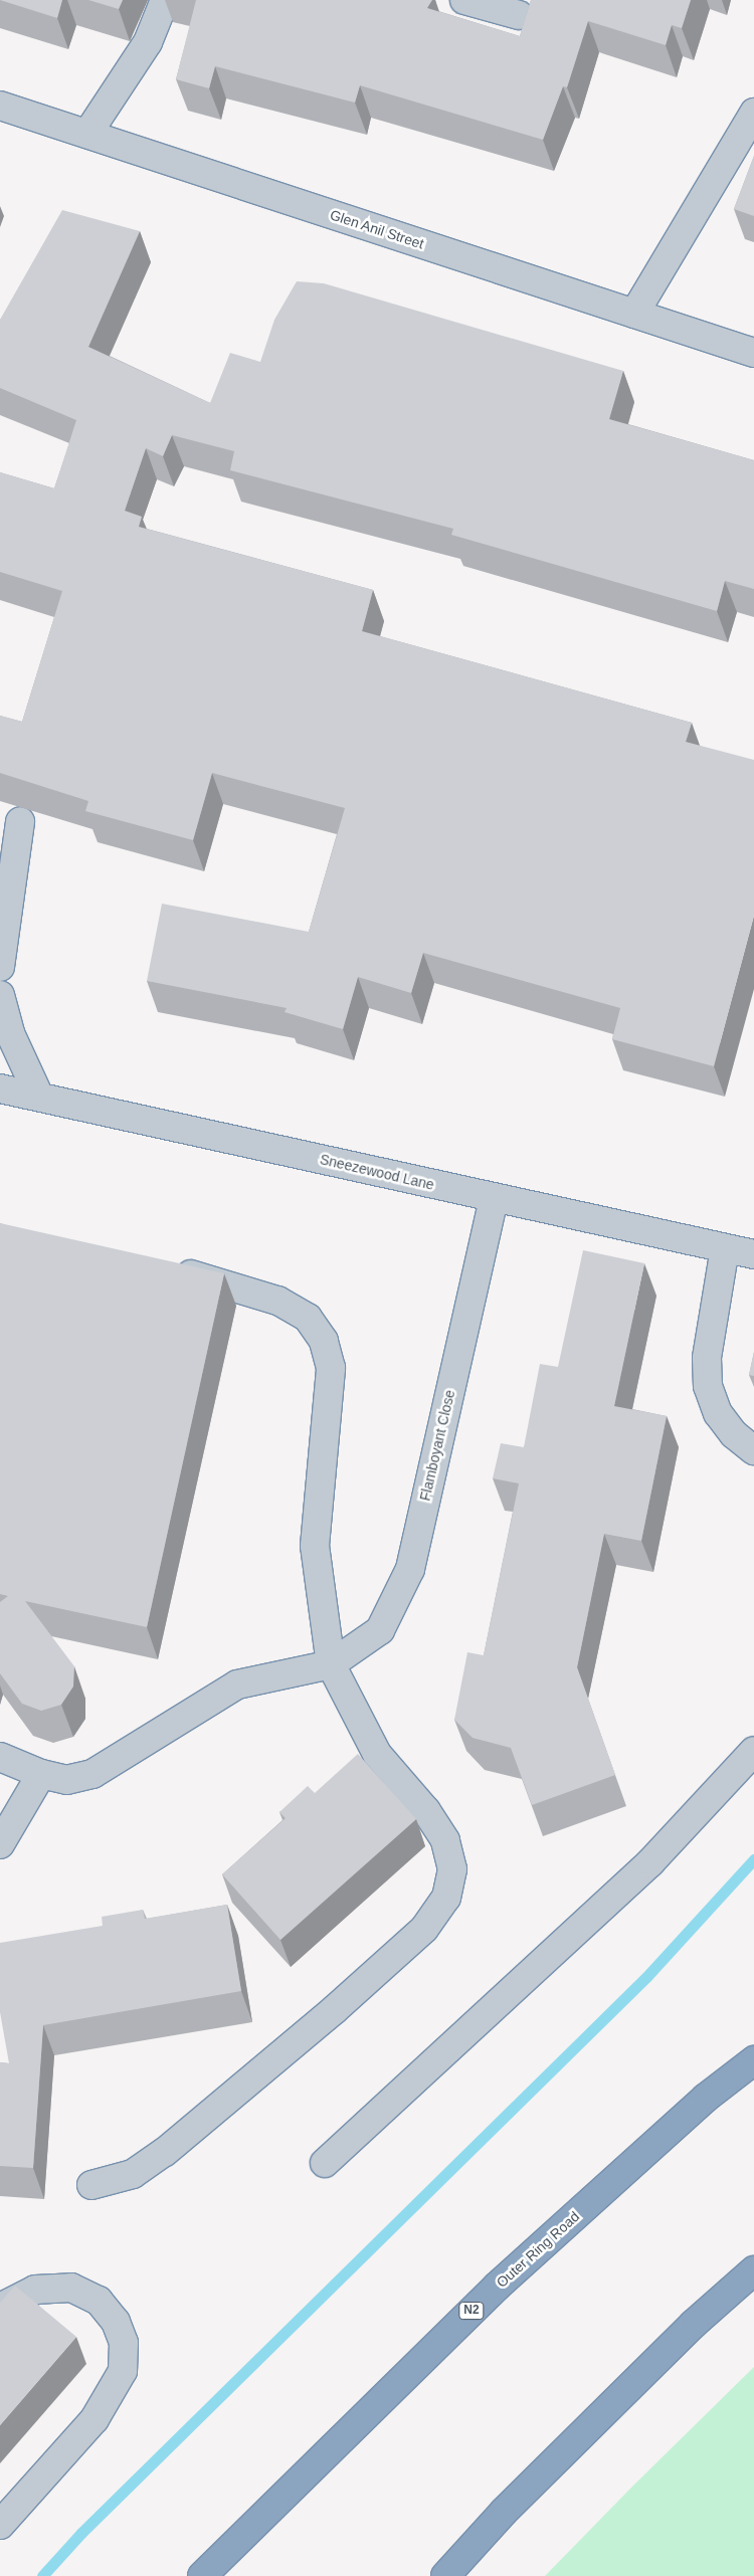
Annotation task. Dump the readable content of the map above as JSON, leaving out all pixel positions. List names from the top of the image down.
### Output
{
  "streets": {
    "highway": ["Outer Ring Road", "N2"],
    "street": ["Glen Anil Street", "Sneezewood Lane", "Flamboyant Close"]
  },
  "crossings": [
    ["Sneezewood Lane", "Flamboyant Close"]
  ]
}
